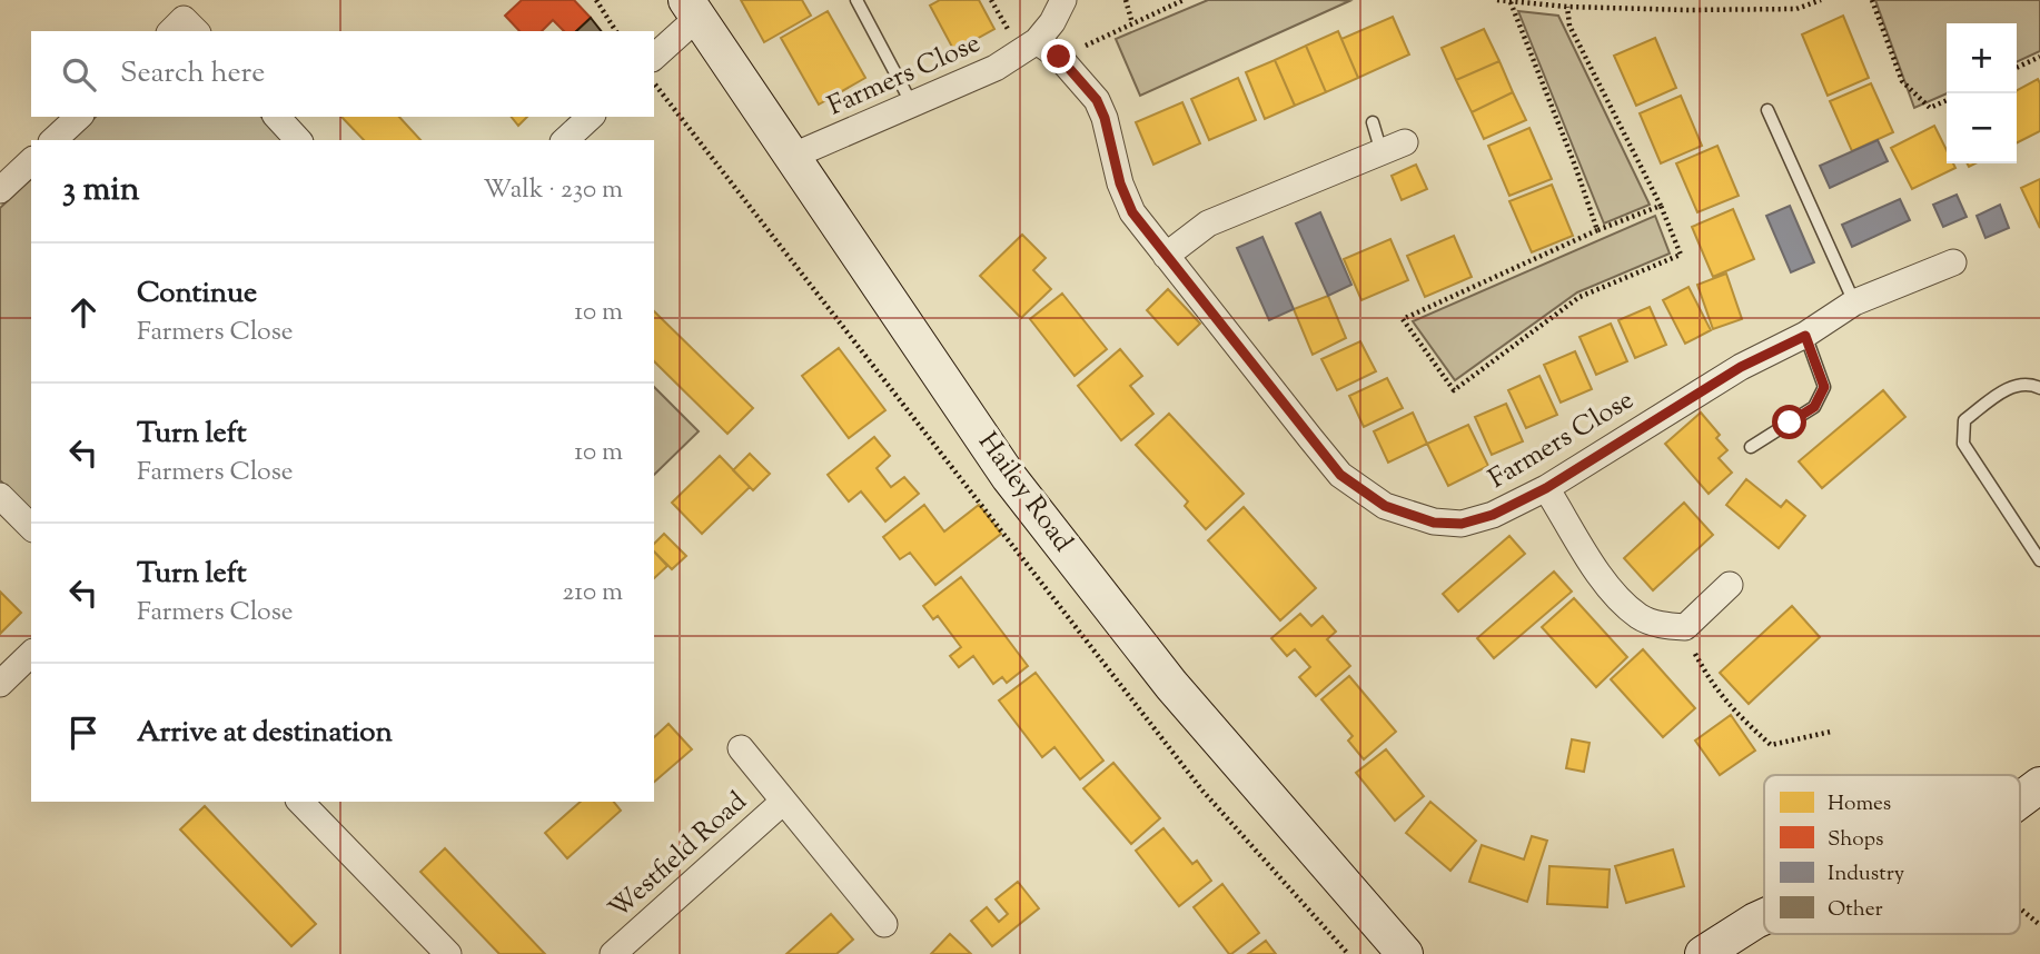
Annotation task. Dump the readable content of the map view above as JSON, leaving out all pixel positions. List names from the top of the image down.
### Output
{
  "streets": {
    "main road": ["Hailey Road"],
    "street": ["Farmers Close", "Westfield Road"]
  },
  "crossings": [
    ["Farmers Close", "Hailey Road"]
  ],
  "legend": [
    "Homes",
    "Shops",
    "Industry",
    "Other"
  ],
  "page": {
    "map_buttons": ["+", "−"],
    "search": "Search here",
    "heading": ["3 min", "Walk · 230 m"],
    "list": [
      ["Continue", "Farmers Close", "10 m"],
      ["Turn left", "Farmers Close", "10 m"],
      ["Turn left", "Farmers Close", "210 m"],
      "Arrive at destination"
    ]
  }
}
